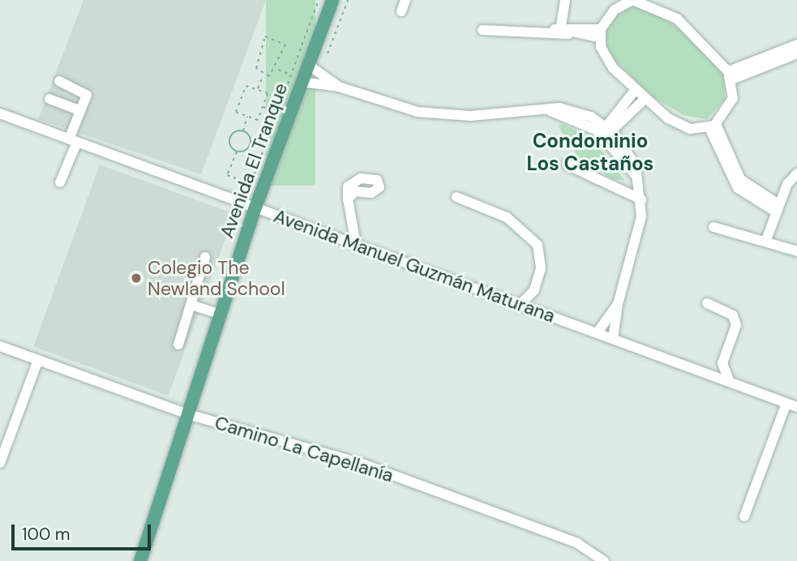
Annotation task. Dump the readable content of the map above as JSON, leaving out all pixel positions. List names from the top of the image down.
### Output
{
  "streets": {
    "main road": ["Avenida El Tranque"],
    "street": ["Avenida Manuel Guzmán Maturana", "Camino La Capellanía"]
  },
  "crossings": [
    ["Avenida El Tranque", "Avenida Manuel Guzmán Maturana"],
    ["Avenida El Tranque", "Camino La Capellanía"]
  ],
  "districts": ["Condominio Los Castaños"],
  "places": ["Colegio The Newland School"],
  "scale_bar": "100 m"
}
